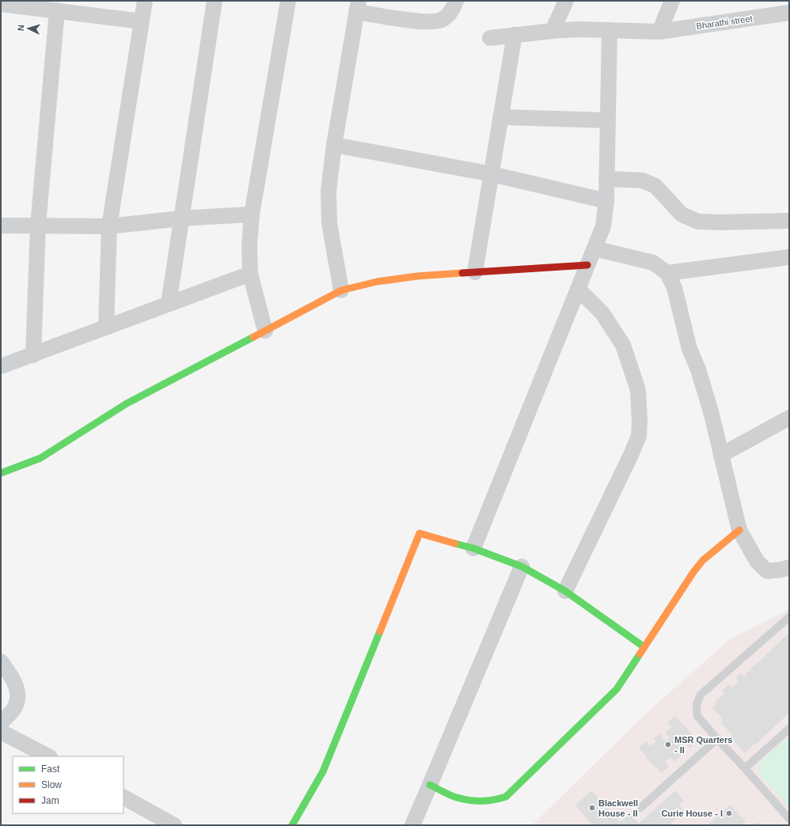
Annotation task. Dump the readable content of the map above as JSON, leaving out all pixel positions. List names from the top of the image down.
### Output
{
  "streets": {
    "street": ["Bharathi street"]
  },
  "places": ["MSR Quarters - II", "Blackwell House - II", "Curie House - I"],
  "legend": ["Fast", "Slow", "Jam"],
  "north": "left"
}
